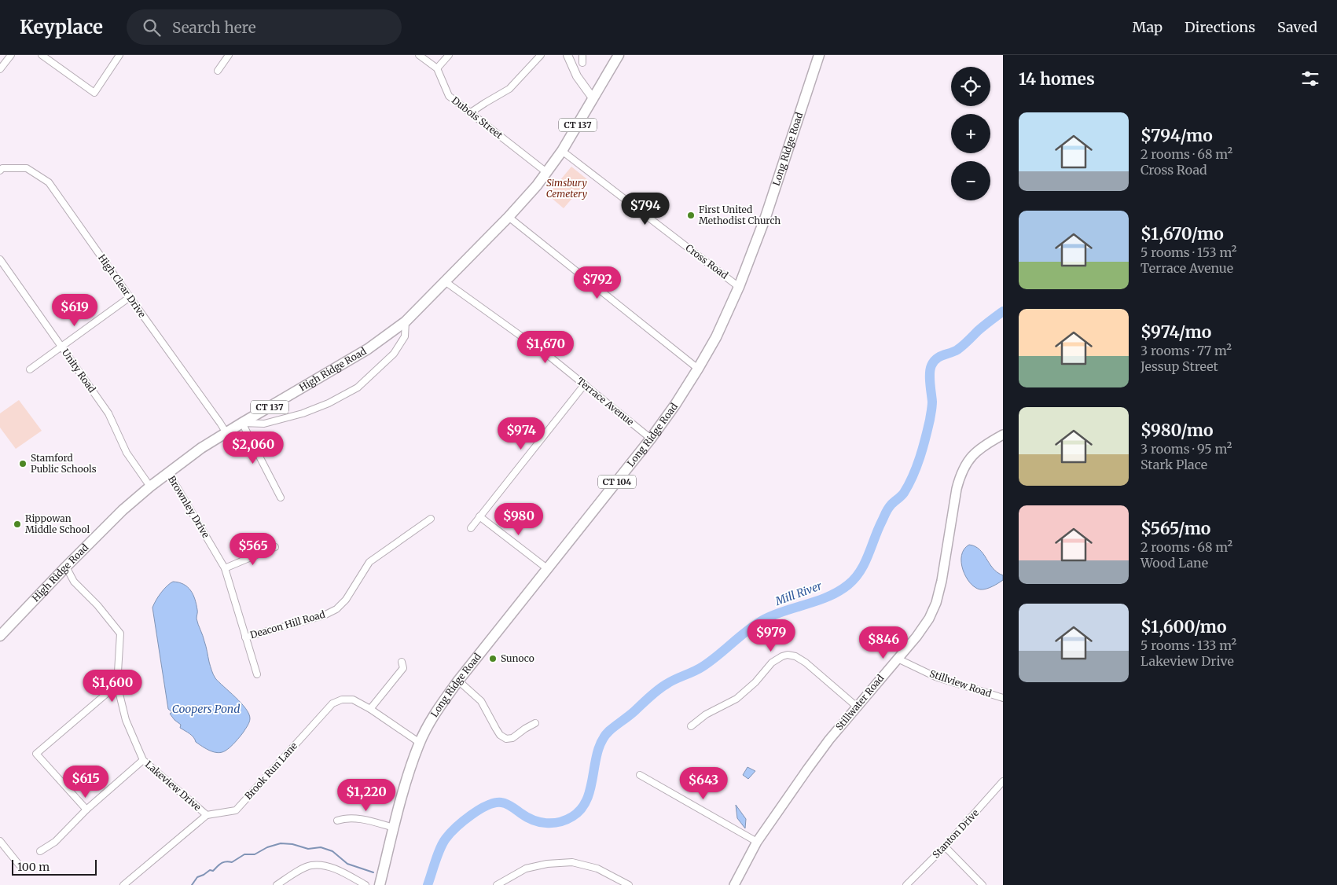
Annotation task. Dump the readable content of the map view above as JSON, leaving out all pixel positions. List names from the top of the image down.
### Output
{
  "streets": {
    "main road": [
      "CT 137",
      "Long Ridge Road",
      "High Ridge Road",
      "CT 104",
      "Stillwater Road"
    ],
    "street": [
      "Dubois Street",
      "Cross Road",
      "High Clear Drive",
      "Unity Road",
      "Terrace Avenue",
      "Brownley Drive",
      "Deacon Hill Road",
      "Stillview Road",
      "Brook Run Lane",
      "Lakeview Drive",
      "Stanton Drive"
    ]
  },
  "crossings": [
    ["Dubois Street", "High Ridge Road"],
    ["Long Ridge Road", "Cross Road"],
    ["Long Ridge Road", "Terrace Avenue"],
    ["Long Ridge Road", "Brook Run Lane"],
    ["Cross Road", "High Ridge Road"],
    ["High Clear Drive", "High Ridge Road"],
    ["High Ridge Road", "Unity Road"],
    ["High Ridge Road", "Terrace Avenue"],
    ["High Ridge Road", "Brownley Drive"],
    ["High Ridge Road", "Lakeview Drive"],
    ["Brownley Drive", "Deacon Hill Road"],
    ["Stillview Road", "Stillwater Road"],
    ["Brook Run Lane", "Lakeview Drive"]
  ],
  "water": ["Mill River", "Coopers Pond"],
  "parks": ["Simsbury Cemetery"],
  "places": [
    "First United Methodist Church",
    "Stamford Public Schools",
    "Rippowan Middle School",
    "Sunoco"
  ],
  "scale_bar": "100 m",
  "page": {
    "header": "Keyplace",
    "search": "Search here",
    "nav": ["Map", "Directions", "Saved"],
    "heading": "14 homes",
    "map_buttons": ["+", "−"],
    "list": [
      {
        "name": "$794/mo",
        "note": "2 rooms · 68 m² · Cross Road"
      },
      {
        "name": "$1,670/mo",
        "note": "5 rooms · 153 m² · Terrace Avenue"
      },
      {
        "name": "$974/mo",
        "note": "3 rooms · 77 m² · Jessup Street"
      },
      {
        "name": "$980/mo",
        "note": "3 rooms · 95 m² · Stark Place"
      },
      {
        "name": "$565/mo",
        "note": "2 rooms · 68 m² · Wood Lane"
      },
      {
        "name": "$1,600/mo",
        "note": "5 rooms · 133 m² · Lakeview Drive"
      }
    ],
    "price": [
      "$794",
      "$792",
      "$619",
      "$1,670",
      "$974",
      "$2,060",
      "$980",
      "$565",
      "$979",
      "$846",
      "$1,600",
      "$615",
      "$643",
      "$1,220"
    ],
    "scale": "100 m"
  }
}
